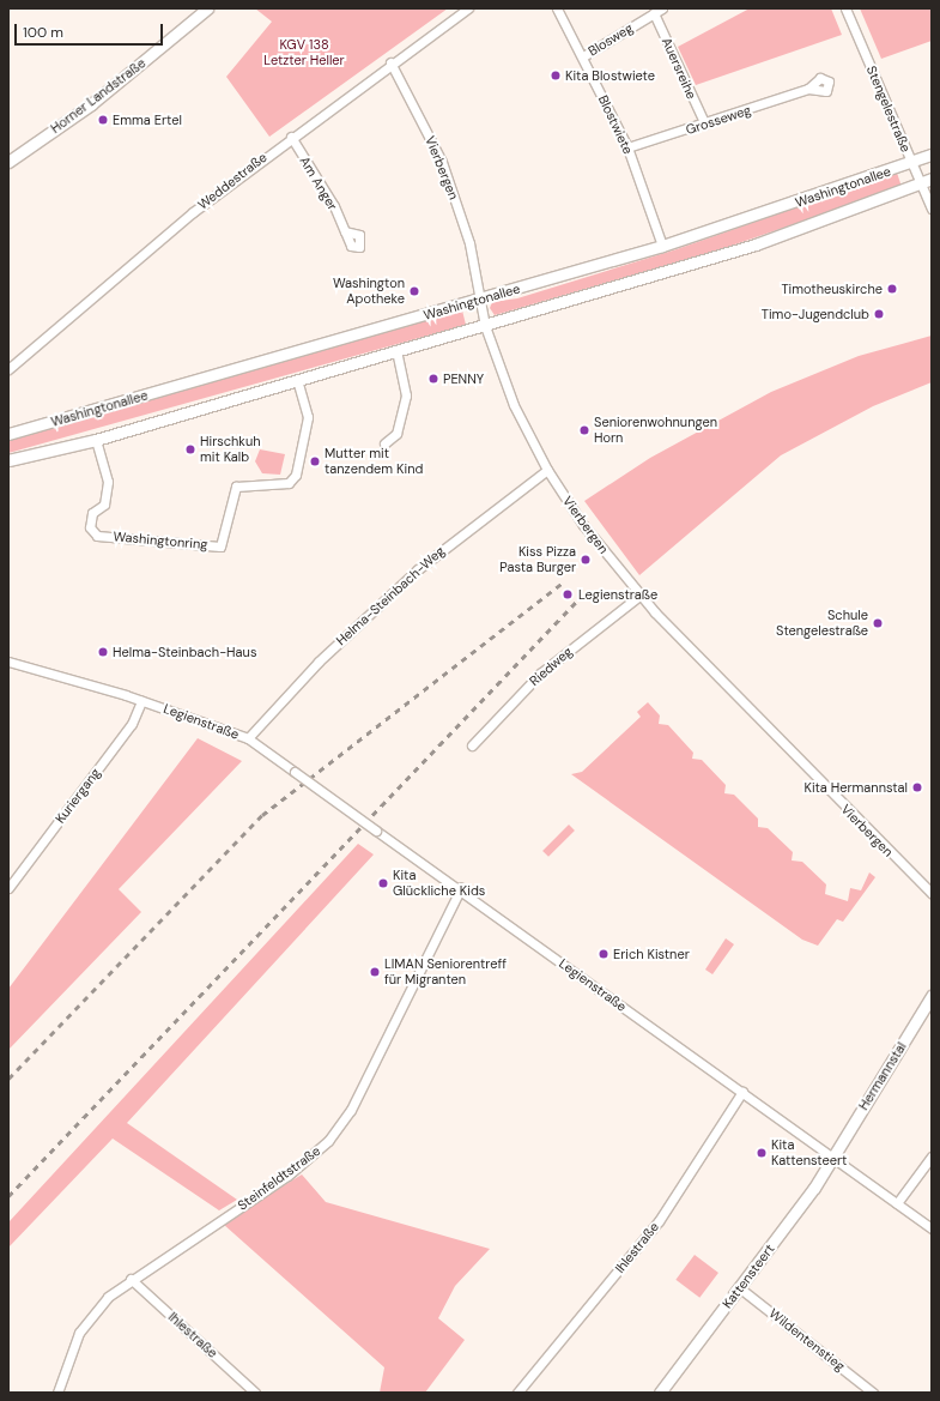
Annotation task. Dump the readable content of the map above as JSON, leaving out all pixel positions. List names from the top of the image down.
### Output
{
  "streets": {
    "street": [
      "Blosweg",
      "Auersreihe",
      "Horner Landstraße",
      "Stengelestraße",
      "Grosseweg",
      "Blostwiete",
      "Vierbergen",
      "Weddestraße",
      "Am Anger",
      "Washingtonallee",
      "Washingtonring",
      "Helma-Steinbach-Weg",
      "Riedweg",
      "Legienstraße",
      "Kuriergang",
      "Hermannstal",
      "Steinfeldtstraße",
      "Ihlestraße",
      "Kattensteert",
      "Wildentenstieg"
    ]
  },
  "crossings": [
    ["Blosweg", "Auersreihe"],
    ["Blosweg", "Blostwiete"],
    ["Auersreihe", "Grosseweg"],
    ["Stengelestraße", "Washingtonallee"],
    ["Grosseweg", "Blostwiete"],
    ["Blostwiete", "Washingtonallee"],
    ["Vierbergen", "Weddestraße"],
    ["Vierbergen", "Washingtonallee"],
    ["Vierbergen", "Helma-Steinbach-Weg"],
    ["Vierbergen", "Riedweg"],
    ["Weddestraße", "Am Anger"],
    ["Washingtonallee", "Washingtonring"],
    ["Helma-Steinbach-Weg", "Legienstraße"],
    ["Legienstraße", "Kuriergang"],
    ["Legienstraße", "Hermannstal"],
    ["Legienstraße", "Steinfeldtstraße"],
    ["Legienstraße", "Ihlestraße"],
    ["Legienstraße", "Kattensteert"],
    ["Hermannstal", "Kattensteert"],
    ["Steinfeldtstraße", "Ihlestraße"],
    ["Kattensteert", "Wildentenstieg"]
  ],
  "parks": ["KGV 138 Letzter Heller"],
  "places": [
    "Kita Blostwiete",
    "Emma Ertel",
    "Timotheuskirche",
    "Washington Apotheke",
    "Timo-Jugendclub",
    "PENNY",
    "Seniorenwohnungen Horn",
    "Hirschkuh mit Kalb",
    "Mutter mit tanzendem Kind",
    "Kiss Pizza Pasta Burger",
    "Legienstraße",
    "Schule Stengelestraße",
    "Helma-Steinbach-Haus",
    "Kita Hermannstal",
    "Kita Glückliche Kids",
    "Erich Kistner",
    "LIMAN Seniorentreff für Migranten",
    "Kita Kattensteert"
  ],
  "scale_bar": "100 m"
}
